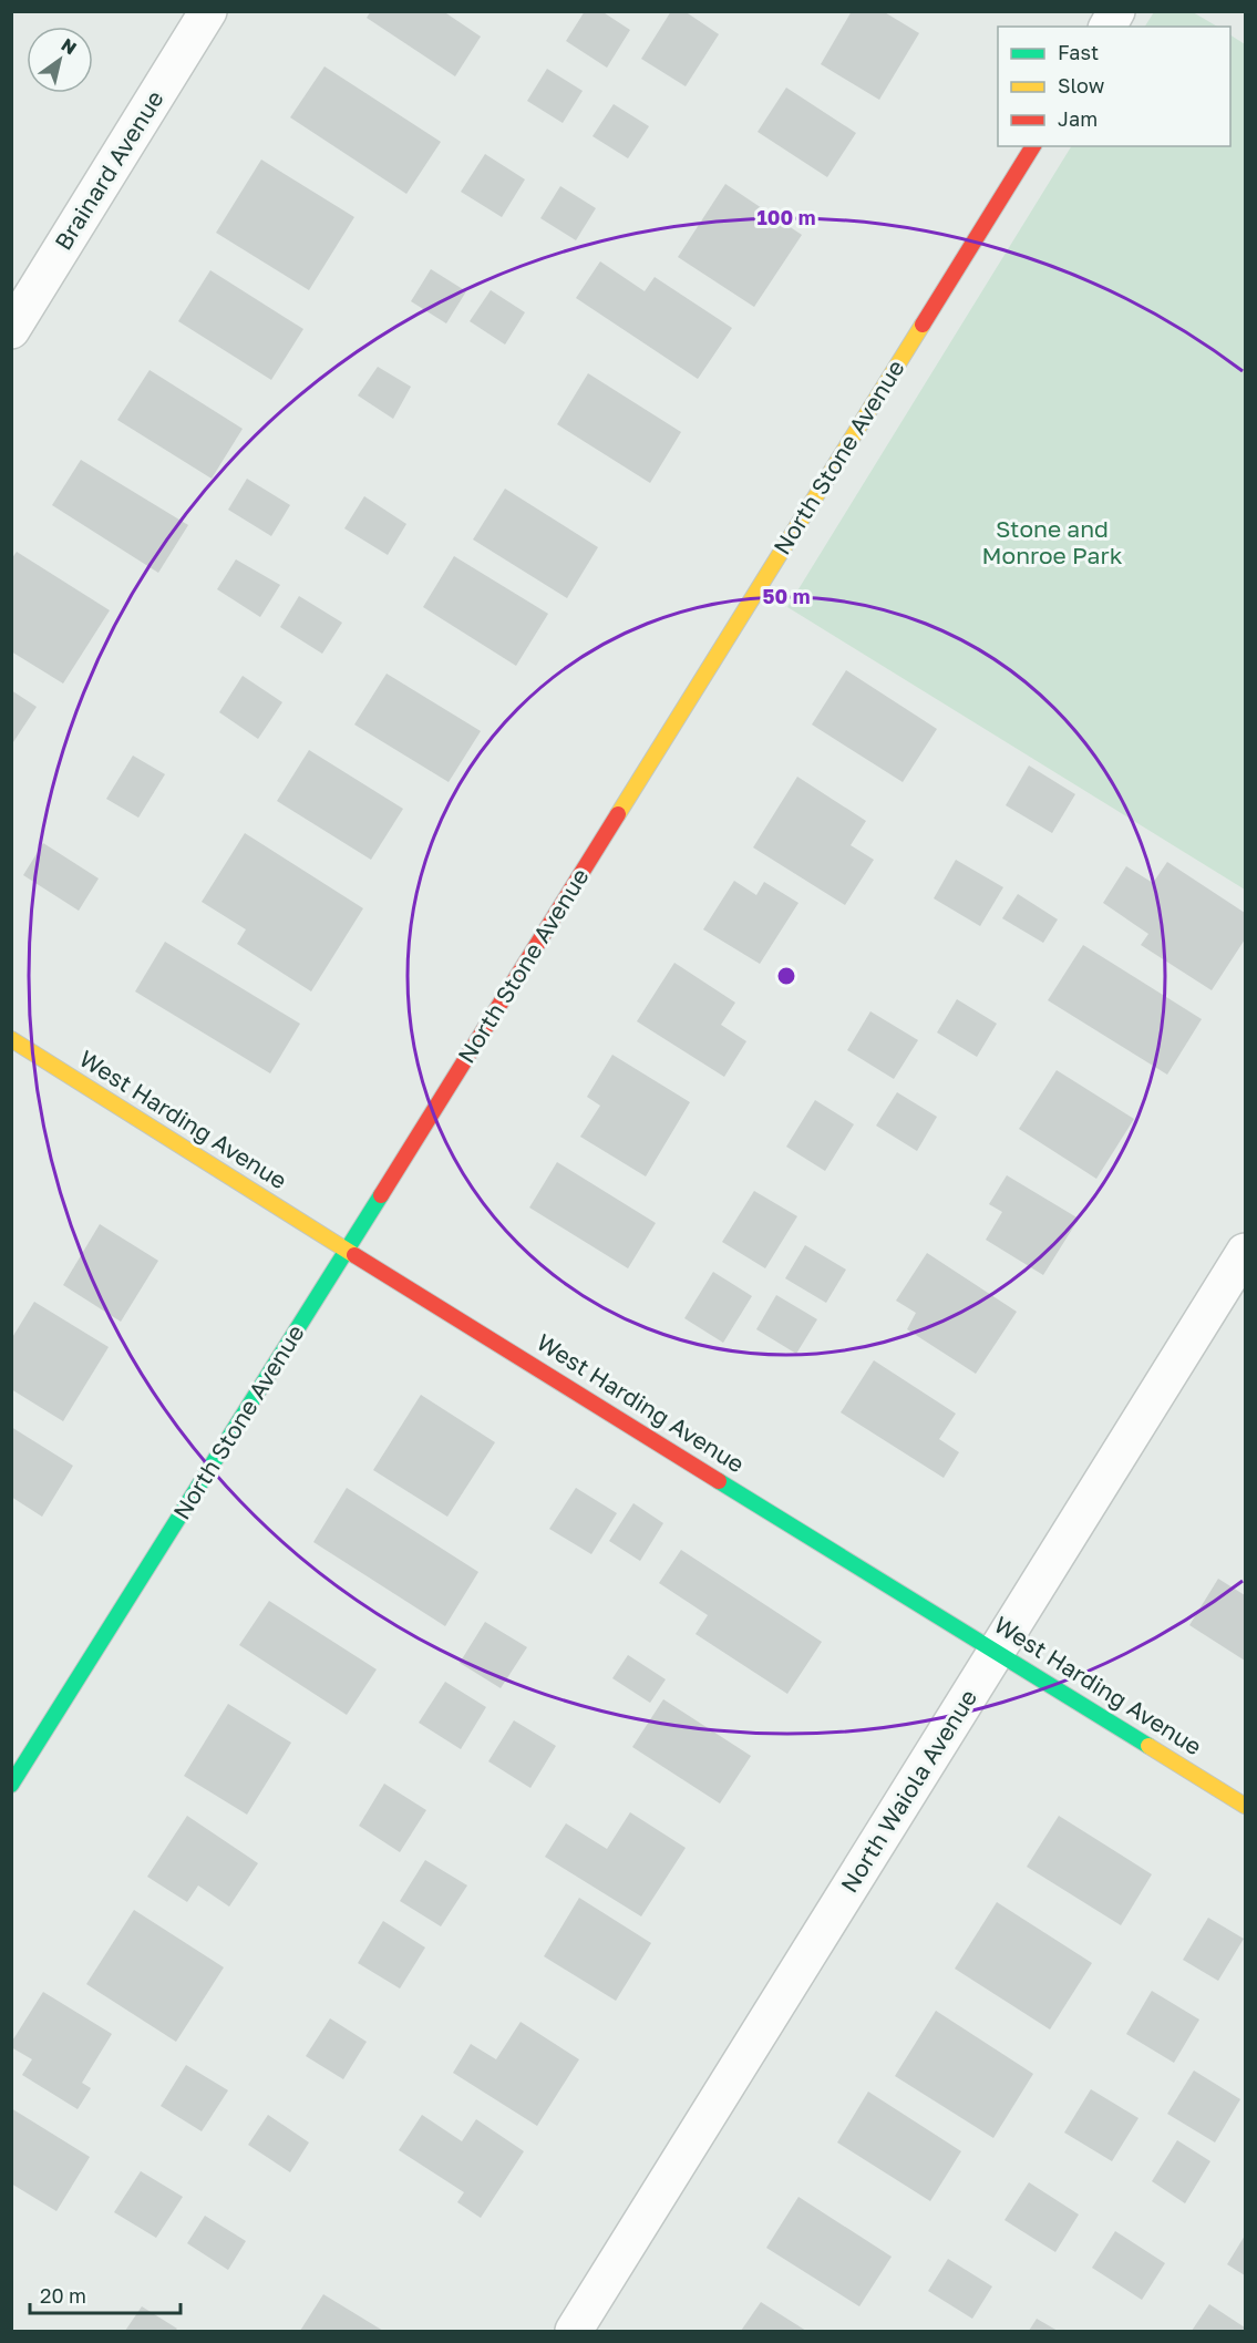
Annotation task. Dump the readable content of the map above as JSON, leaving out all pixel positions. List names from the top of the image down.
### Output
{
  "streets": {
    "street": [
      "Brainard Avenue",
      "North Stone Avenue",
      "West Harding Avenue",
      "North Waiola Avenue"
    ]
  },
  "crossings": [
    ["North Stone Avenue", "West Harding Avenue"],
    ["West Harding Avenue", "North Waiola Avenue"]
  ],
  "parks": ["Stone and Monroe Park"],
  "legend": ["Fast", "Slow", "Jam"],
  "scale_bar": "20 m",
  "north": "top right",
  "rings": ["100 m", "50 m"]
}
